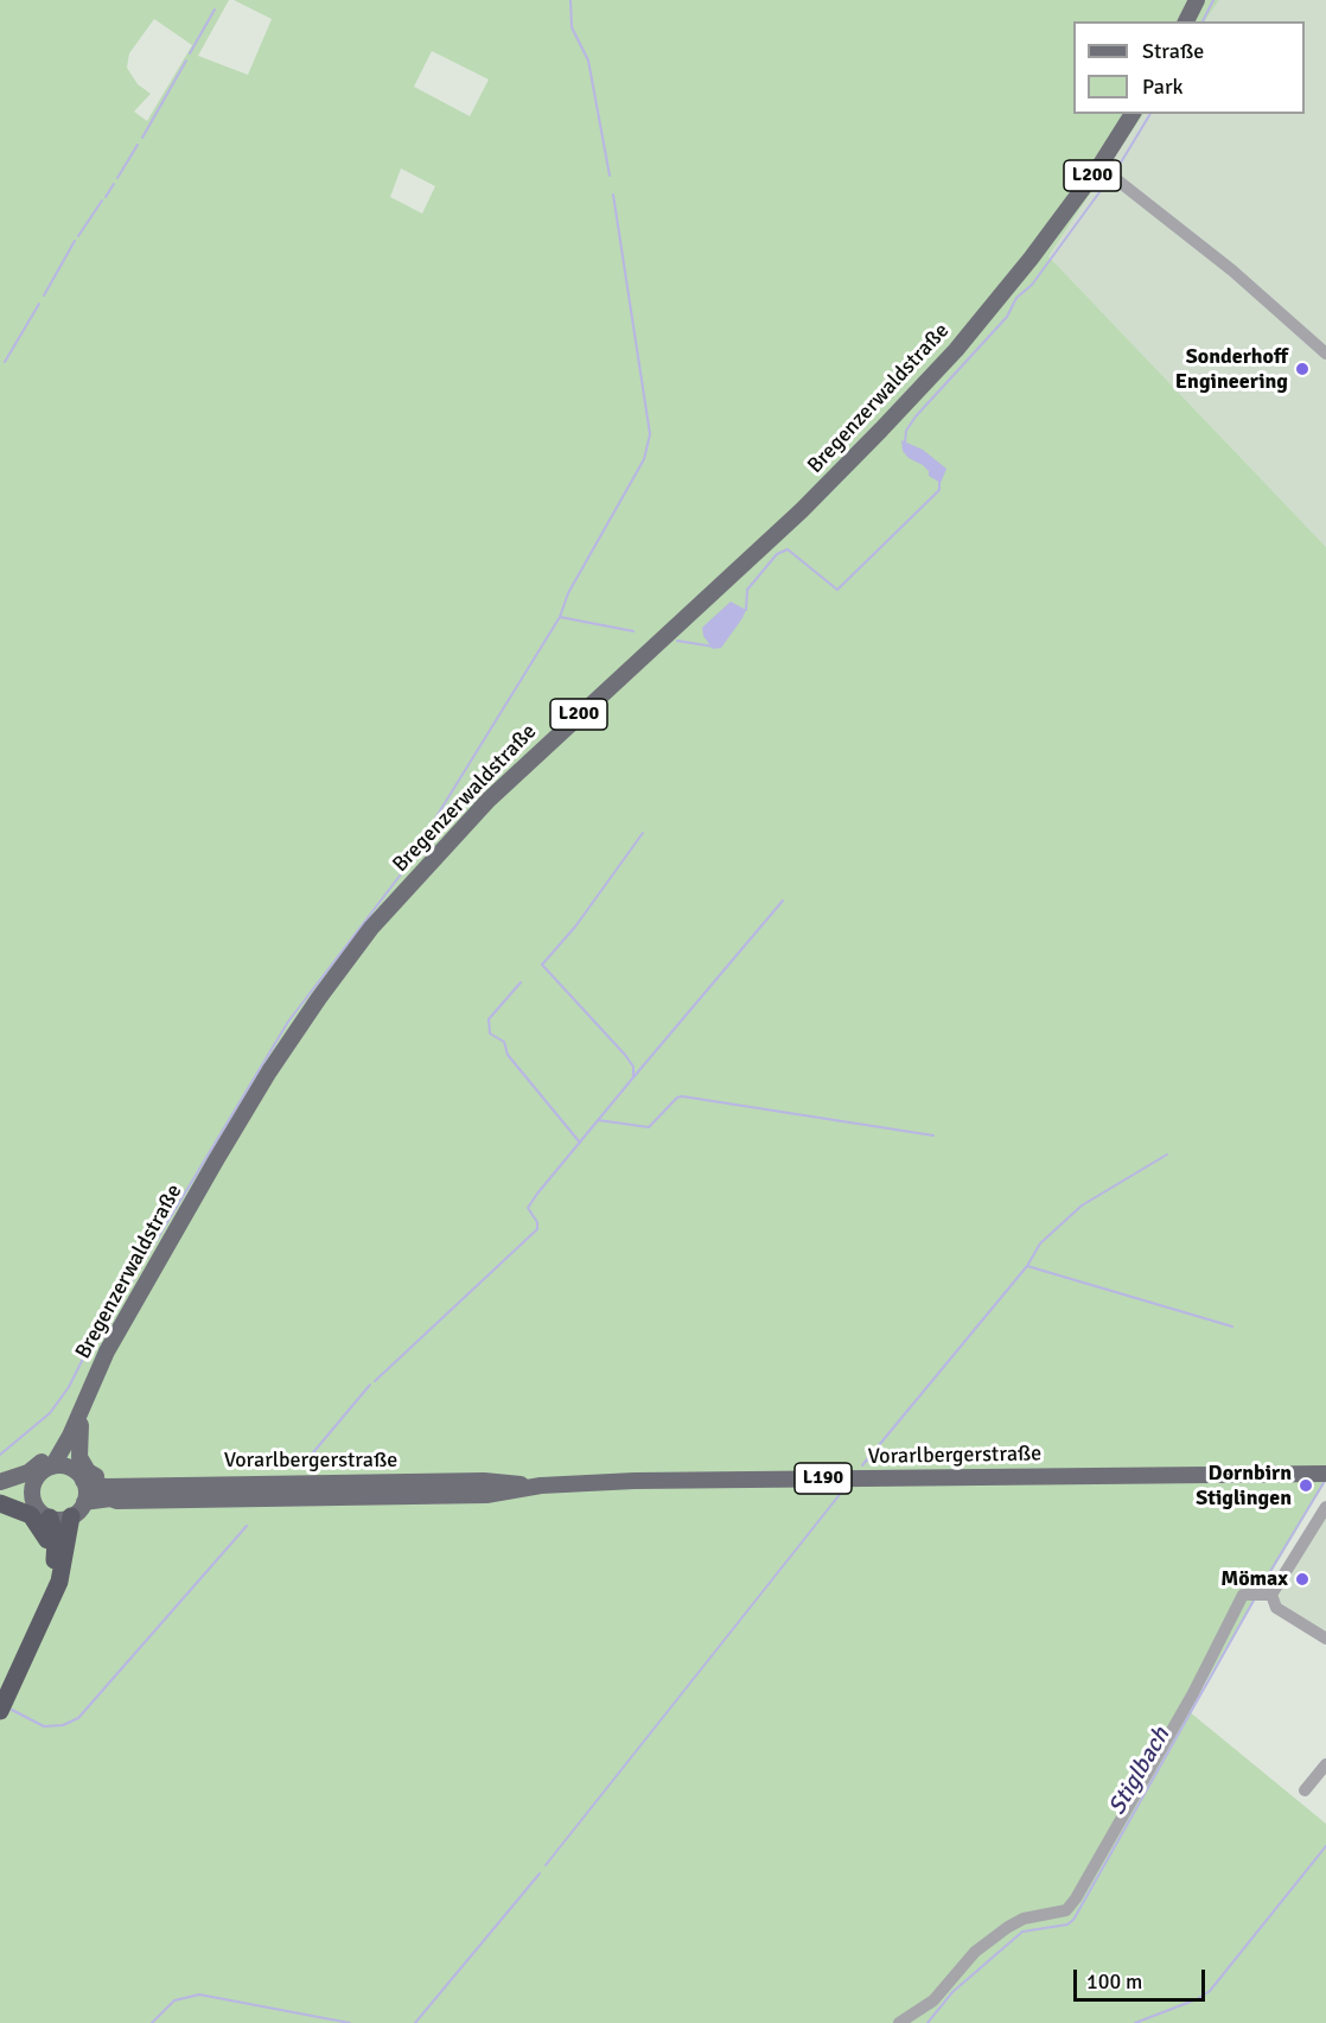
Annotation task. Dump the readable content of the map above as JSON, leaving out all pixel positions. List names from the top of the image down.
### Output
{
  "streets": {
    "main road": [
      "L200",
      "Bregenzerwaldstraße",
      "Vorarlbergerstraße",
      "L190"
    ]
  },
  "crossings": [
    ["Bregenzerwaldstraße", "Vorarlbergerstraße"]
  ],
  "water": ["Stiglbach"],
  "places": ["Sonderhoff Engineering", "Dornbirn Stiglingen", "Mömax"],
  "legend": ["Straße", "Park"],
  "scale_bar": "100 m"
}
